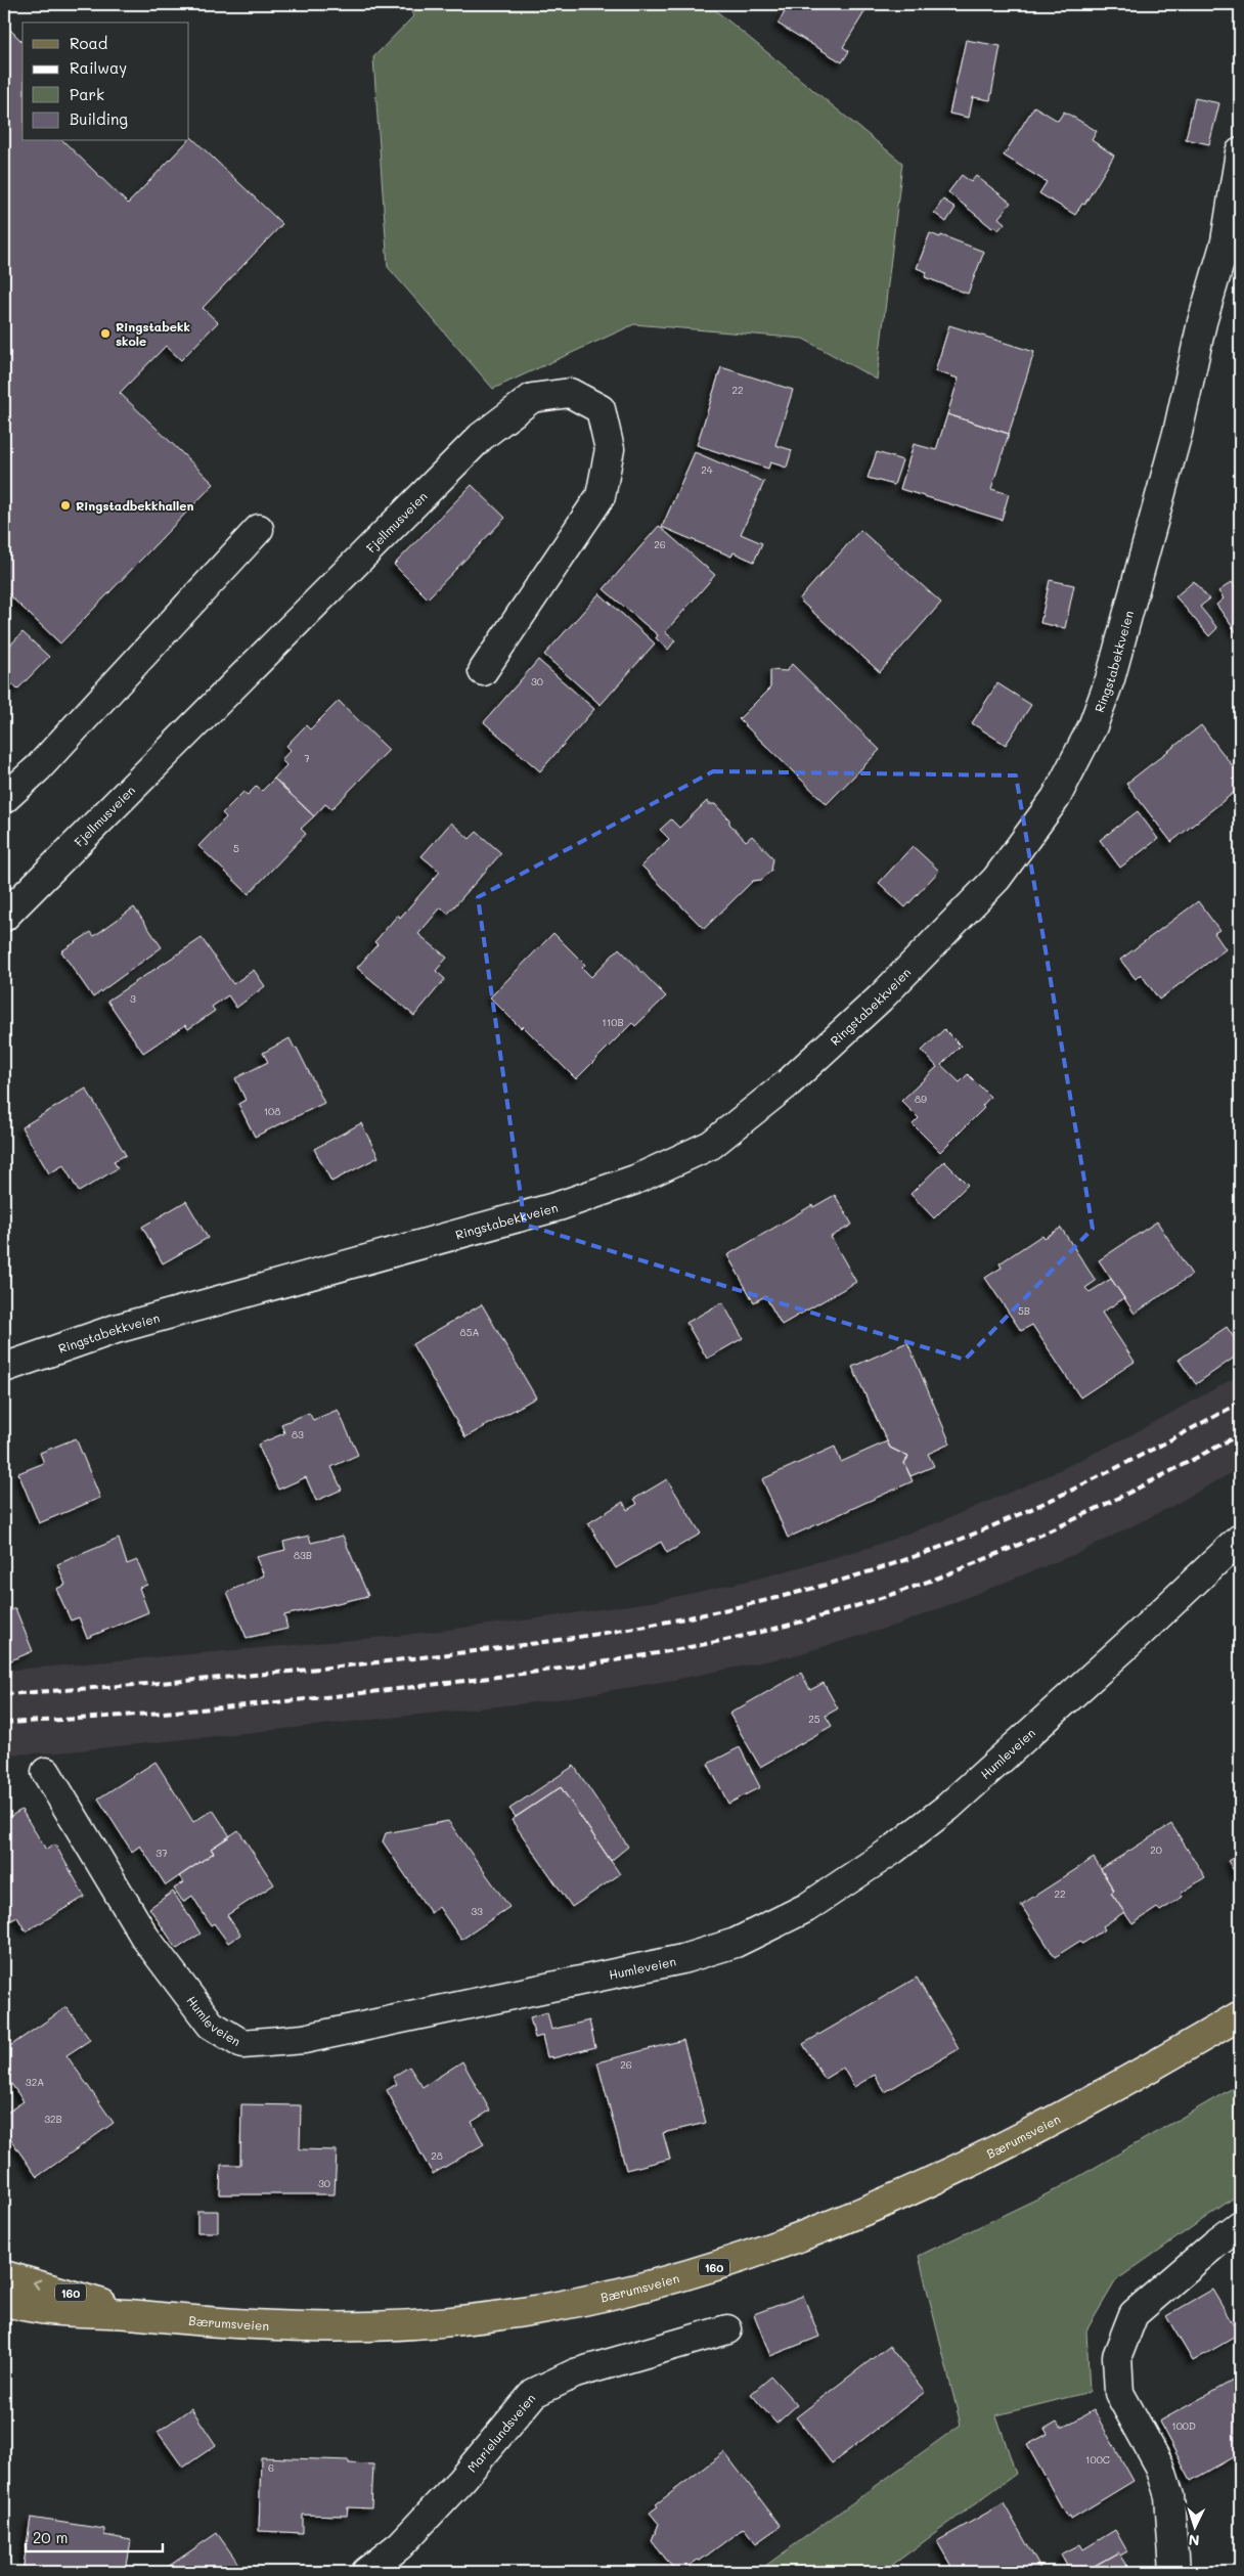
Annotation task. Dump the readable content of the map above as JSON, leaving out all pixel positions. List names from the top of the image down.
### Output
{
  "streets": {
    "main road": ["Bærumsveien", "160"],
    "street": [
      "Fjellmusveien",
      "Ringstabekkveien",
      "Humleveien",
      "Marielundsveien"
    ]
  },
  "places": ["Ringstabekk skole", "Ringstadbekkhallen"],
  "house_numbers": [
    "22",
    "24",
    "26",
    "30",
    "7",
    "5",
    "3",
    "110B",
    "89",
    "108",
    "5B",
    "85A",
    "83",
    "83B",
    "25",
    "20",
    "37",
    "22",
    "33",
    "26",
    "32A",
    "32B",
    "28",
    "30",
    "100D",
    "100C",
    "6"
  ],
  "legend": [
    "Road",
    "Railway",
    "Park",
    "Building"
  ],
  "scale_bar": "20 m",
  "north": "bottom"
}
